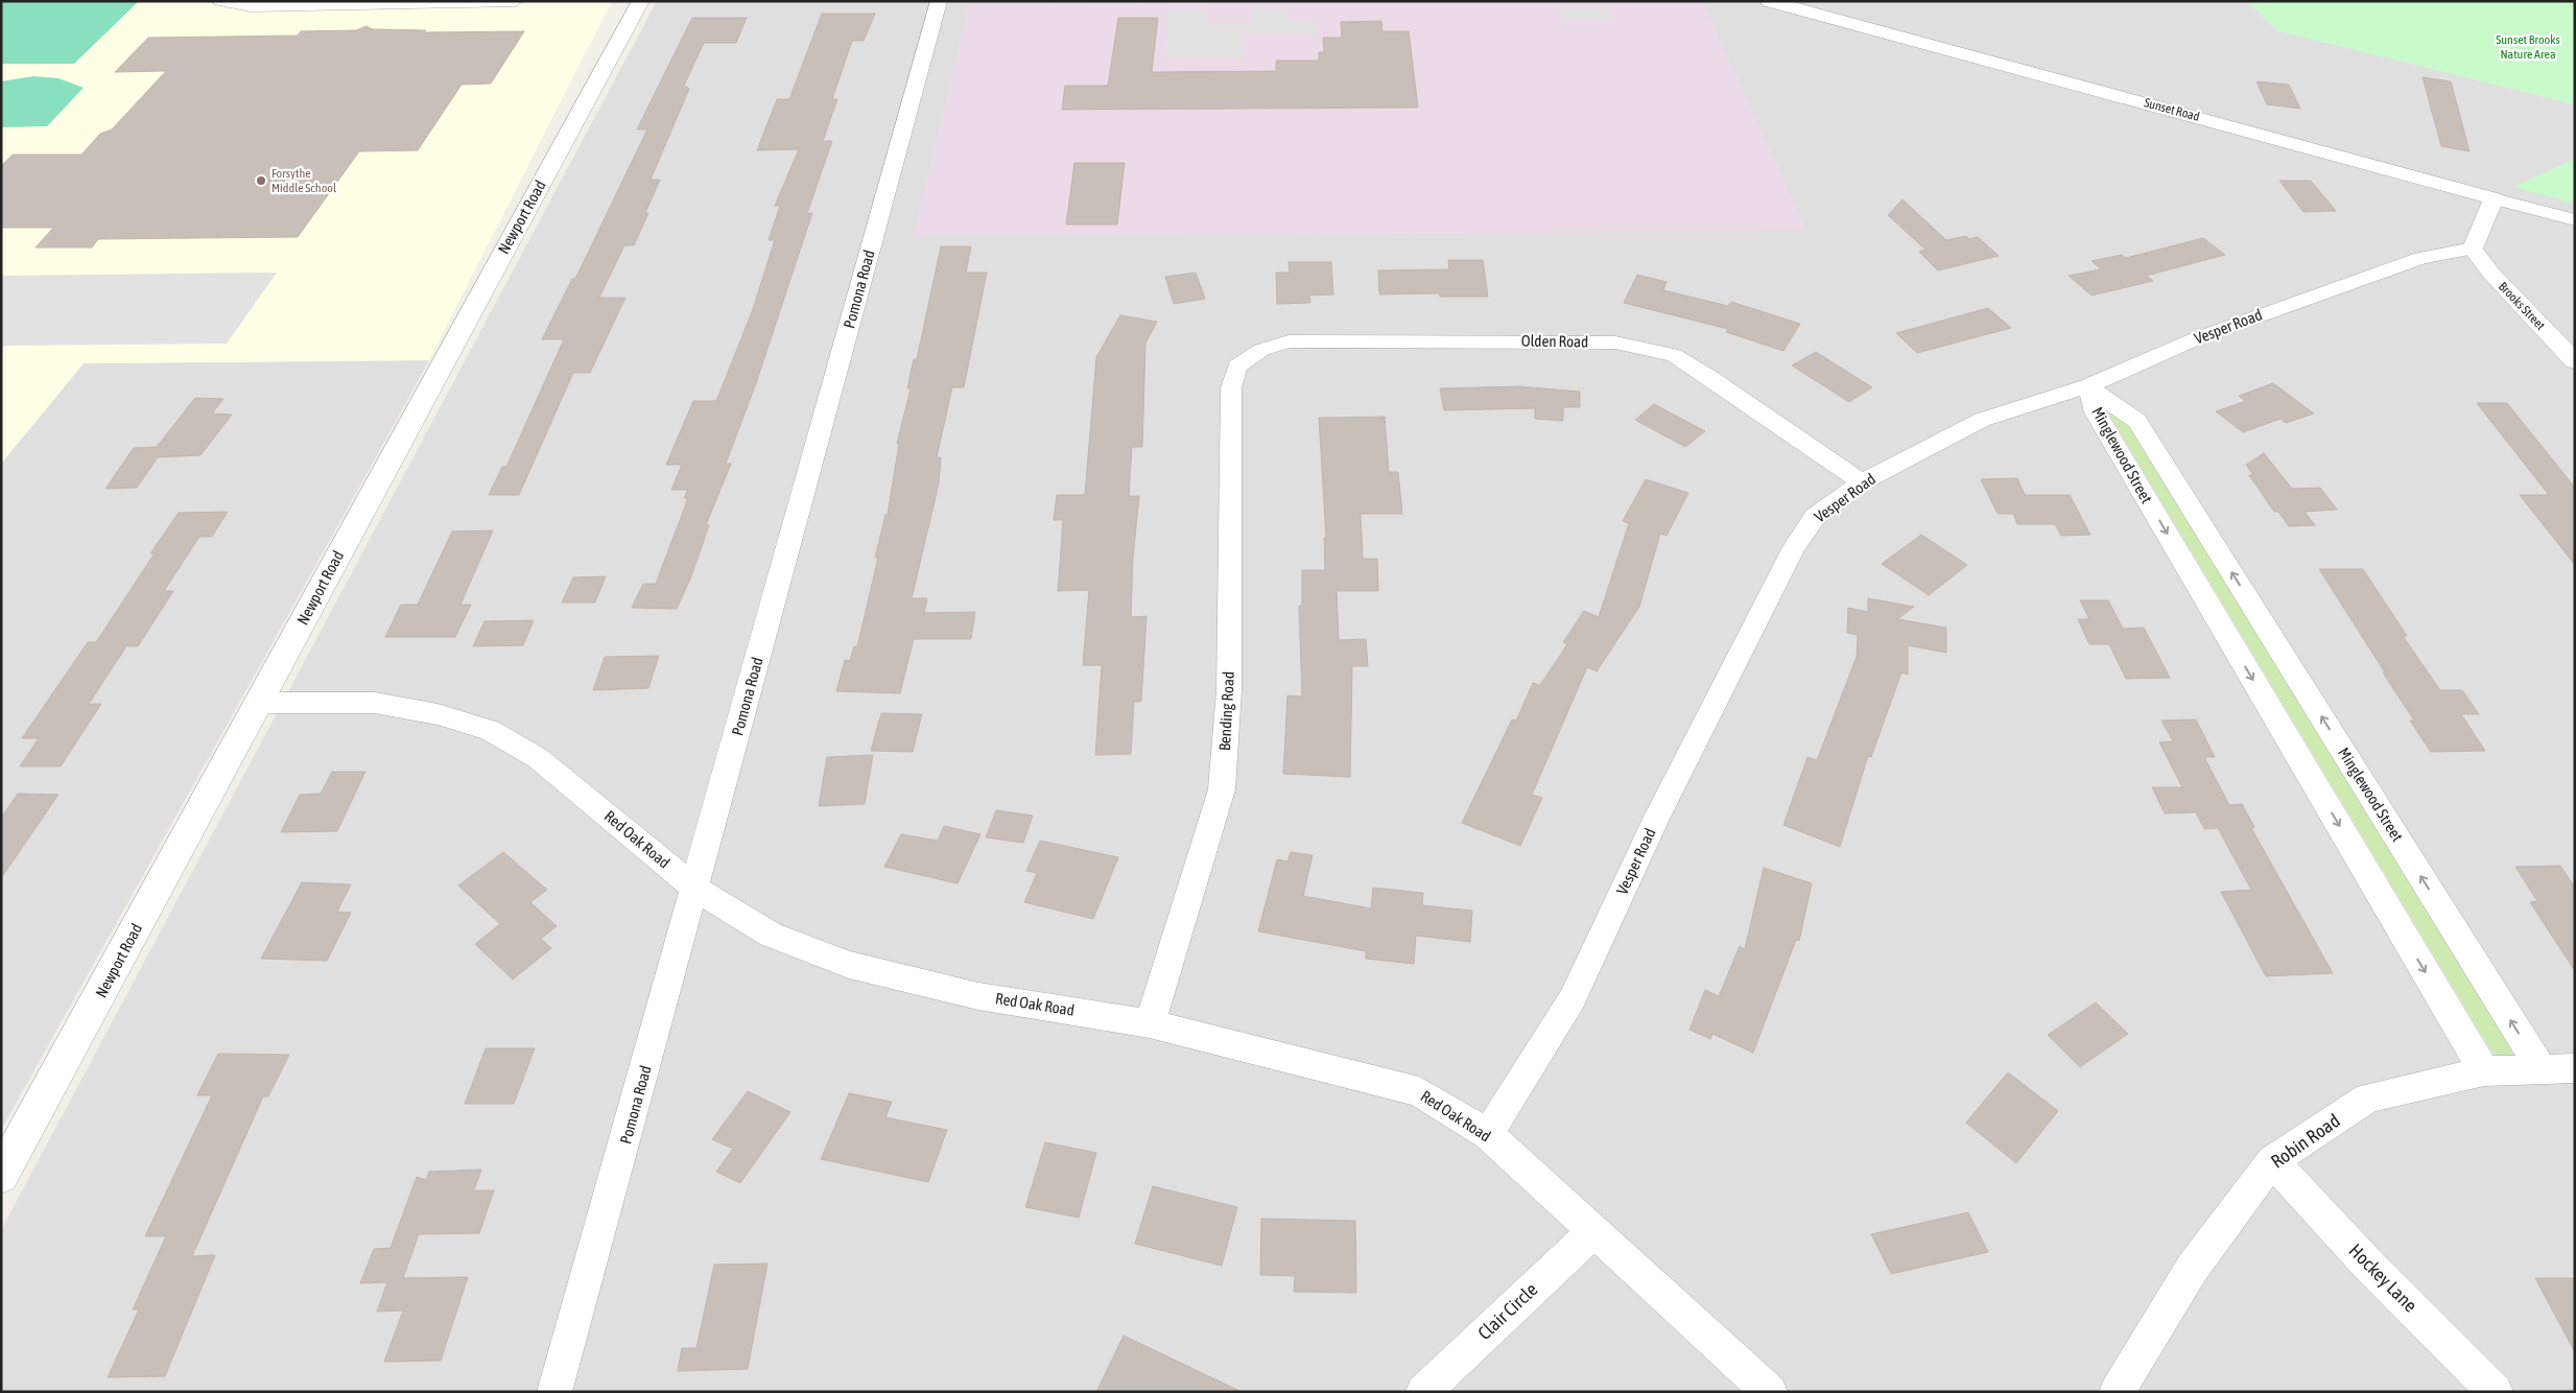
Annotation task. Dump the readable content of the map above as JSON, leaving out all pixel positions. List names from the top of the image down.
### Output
{
  "streets": {
    "street": [
      "Sunset Road",
      "Newport Road",
      "Pomona Road",
      "Brooks Street",
      "Vesper Road",
      "Olden Road",
      "Minglewood Street",
      "Bending Road",
      "Red Oak Road",
      "Robin Road",
      "Hockey Lane",
      "Clair Circle"
    ]
  },
  "crossings": [
    ["Newport Road", "Red Oak Road"],
    ["Pomona Road", "Red Oak Road"],
    ["Brooks Street", "Vesper Road"],
    ["Vesper Road", "Olden Road"],
    ["Vesper Road", "Minglewood Street"],
    ["Vesper Road", "Red Oak Road"],
    ["Olden Road", "Bending Road"],
    ["Minglewood Street", "Robin Road"],
    ["Bending Road", "Red Oak Road"],
    ["Red Oak Road", "Clair Circle"],
    ["Robin Road", "Hockey Lane"]
  ],
  "parks": ["Sunset Brooks Nature Area"],
  "places": ["Forsythe Middle School"]
}
